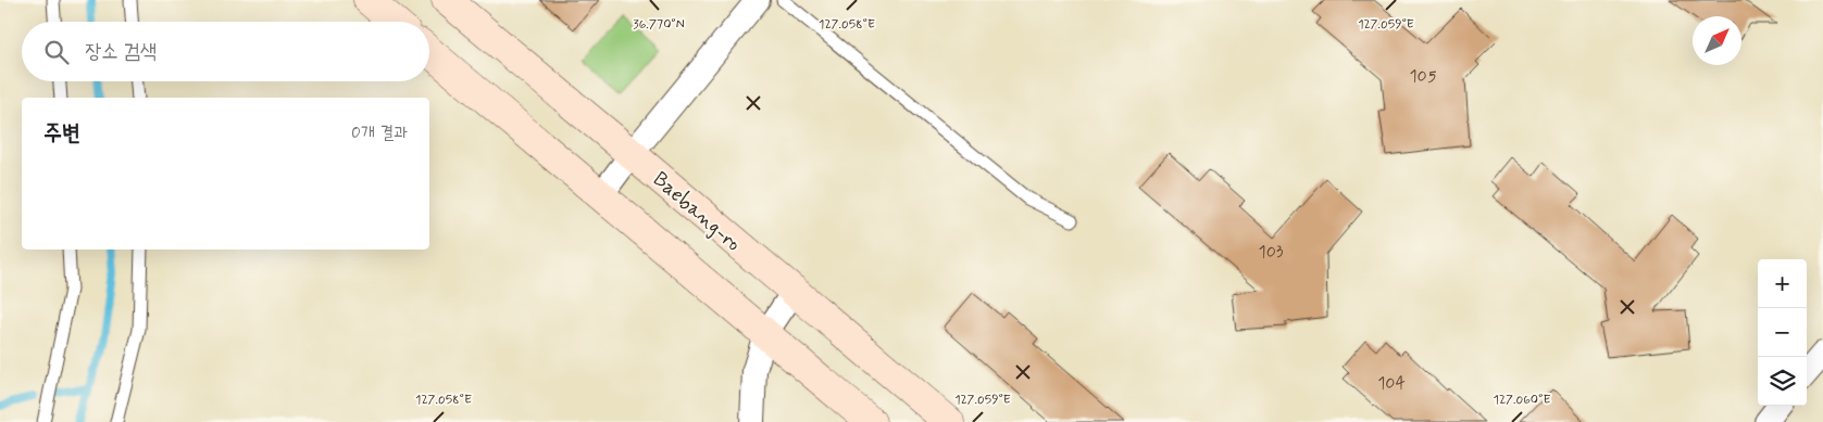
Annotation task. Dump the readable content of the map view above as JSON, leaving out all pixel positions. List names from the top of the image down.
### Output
{
  "streets": {
    "street": ["Baebang-ro"]
  },
  "house_numbers": ["105", "103", "104"],
  "north": "top right",
  "page": {
    "search": "장소 검색",
    "heading": ["주변", "0개 결과"],
    "map_buttons": ["+", "−"]
  },
  "coordinates": [
    "36.770°N",
    "127.058°E",
    "127.059°E",
    "127.060°E"
  ]
}
